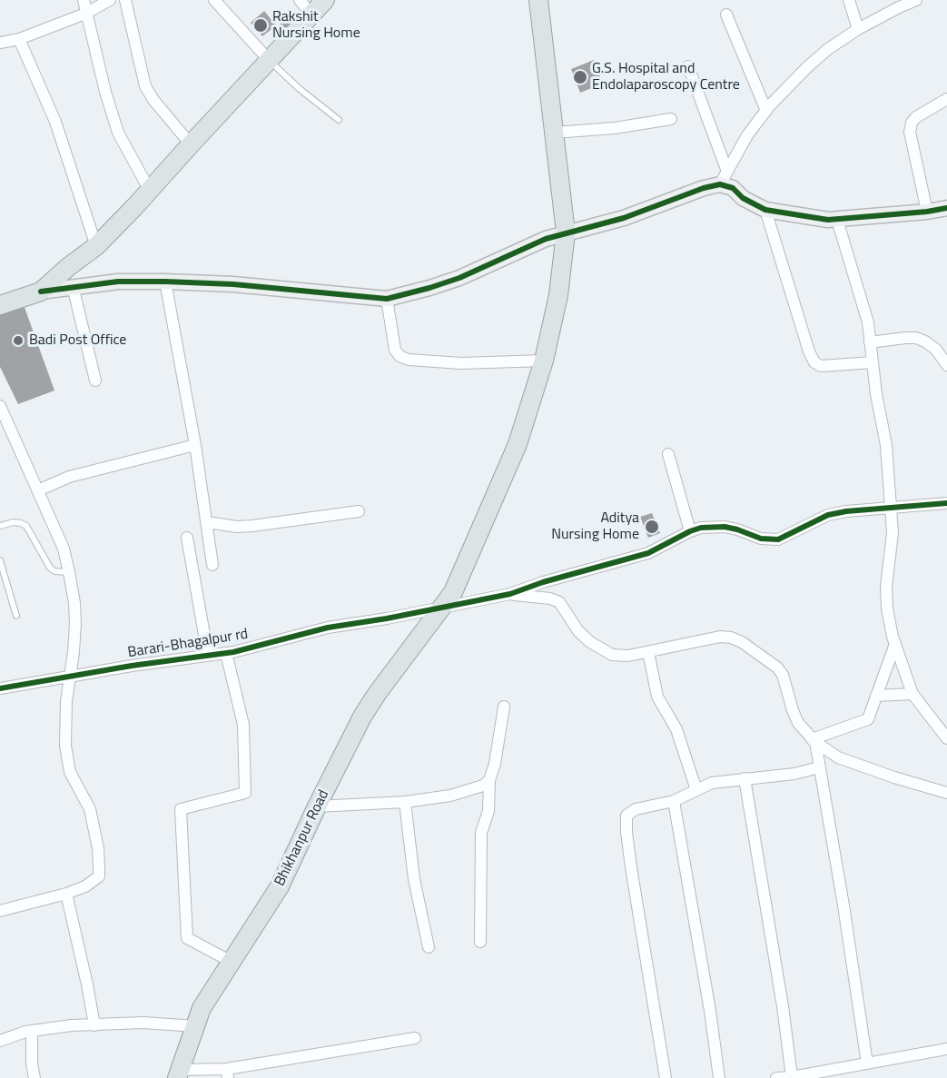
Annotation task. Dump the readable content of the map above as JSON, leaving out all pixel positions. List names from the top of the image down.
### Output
{
  "streets": {
    "main road": ["Bhikhanpur Road"],
    "street": ["Barari-Bhagalpur rd"]
  },
  "crossings": [
    ["Barari-Bhagalpur rd", "Bhikhanpur Road"]
  ],
  "places": [
    "Rakshit Nursing Home",
    "G.S. Hospital and Endolaparoscopy Centre",
    "Badi Post Office",
    "Aditya Nursing Home"
  ]
}
